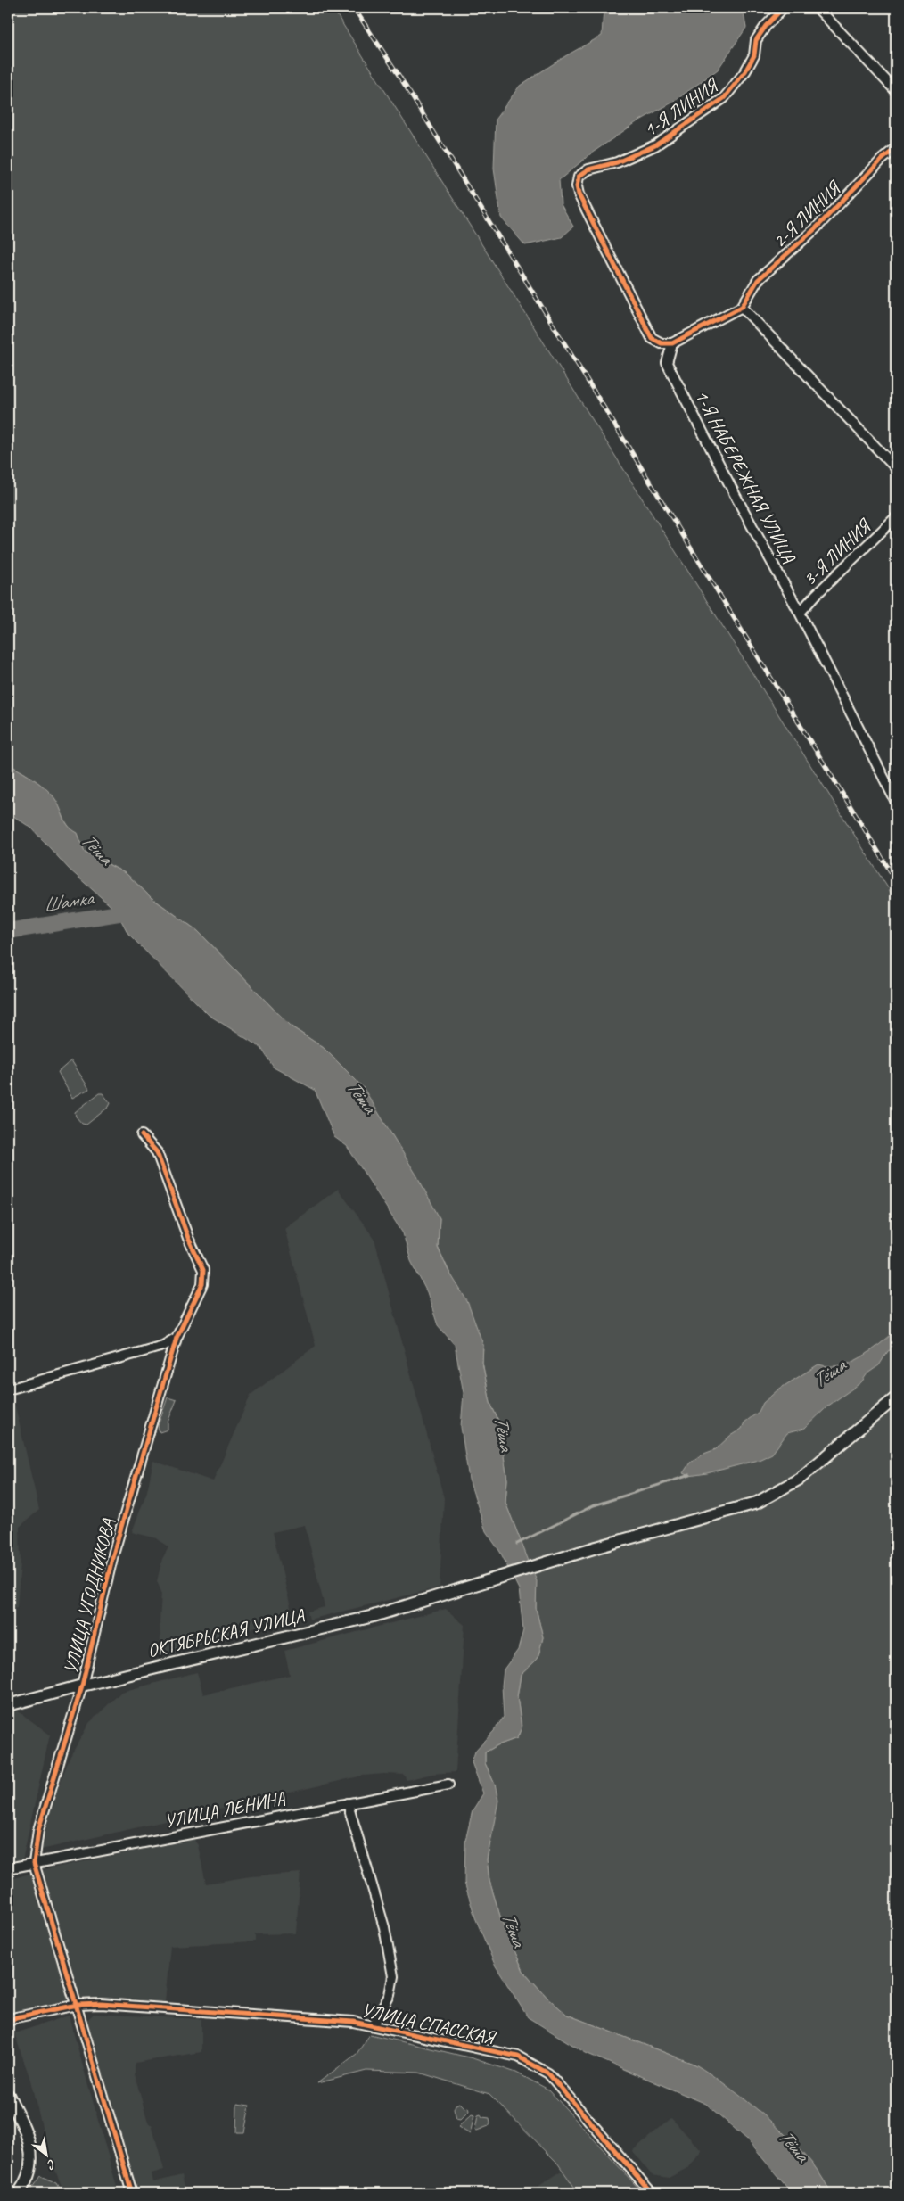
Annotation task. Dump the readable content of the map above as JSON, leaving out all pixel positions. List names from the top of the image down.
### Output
{
  "streets": {
    "main road": ["ОКТЯБРЬСКАЯ УЛИЦА"],
    "street": [
      "1-Я ЛИНИЯ",
      "2-Я ЛИНИЯ",
      "1-Я НАБЕРЕЖНАЯ УЛИЦА",
      "3-Я ЛИНИЯ",
      "УЛИЦА УГОДНИКОВА",
      "УЛИЦА ЛЕНИНА",
      "УЛИЦА СПАССКАЯ"
    ]
  },
  "crossings": [
    ["1-Я ЛИНИЯ", "1-Я НАБЕРЕЖНАЯ УЛИЦА"],
    ["1-Я НАБЕРЕЖНАЯ УЛИЦА", "3-Я ЛИНИЯ"],
    ["УЛИЦА УГОДНИКОВА", "ОКТЯБРЬСКАЯ УЛИЦА"],
    ["УЛИЦА УГОДНИКОВА", "УЛИЦА ЛЕНИНА"]
  ],
  "water": ["Тёша", "Шамка"],
  "north": "bottom right"
}
